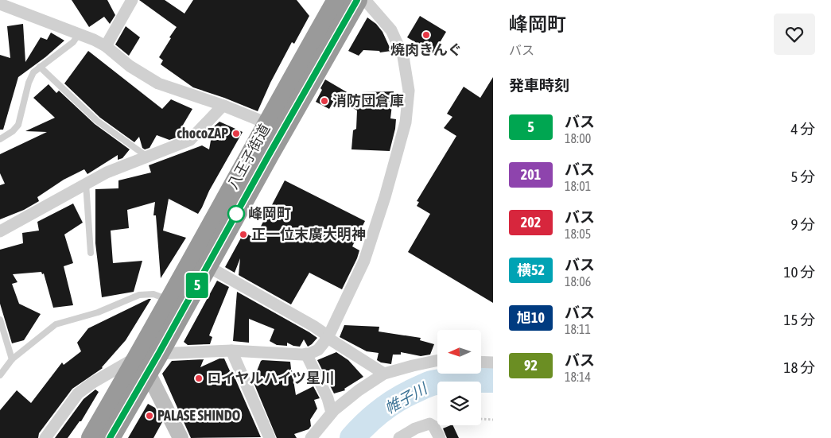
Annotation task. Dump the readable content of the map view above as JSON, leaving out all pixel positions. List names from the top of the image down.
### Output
{
  "streets": {
    "highway": ["八王子街道"]
  },
  "water": ["帷子川"],
  "places": [
    "焼肉きんぐ",
    "消防団倉庫",
    "chocoZAP",
    "峰岡町",
    "正一位末廣大明神",
    "ロイヤルハイツ星川",
    "PALASE SHINDO"
  ],
  "lines": ["bus line 5"],
  "north": "left",
  "page": {
    "on_map": "5",
    "heading": [
      ["峰岡町", "バス"],
      "発車時刻"
    ],
    "list": [
      {
        "mark": "5",
        "name": "バス",
        "note": "18:00",
        "value": "4 分"
      },
      {
        "mark": "201",
        "name": "バス",
        "note": "18:01",
        "value": "5 分"
      },
      {
        "mark": "202",
        "name": "バス",
        "note": "18:05",
        "value": "9 分"
      },
      {
        "mark": "横52",
        "name": "バス",
        "note": "18:06",
        "value": "10 分"
      },
      {
        "mark": "旭10",
        "name": "バス",
        "note": "18:11",
        "value": "15 分"
      },
      {
        "mark": "92",
        "name": "バス",
        "note": "18:14",
        "value": "18 分"
      }
    ]
  }
}
